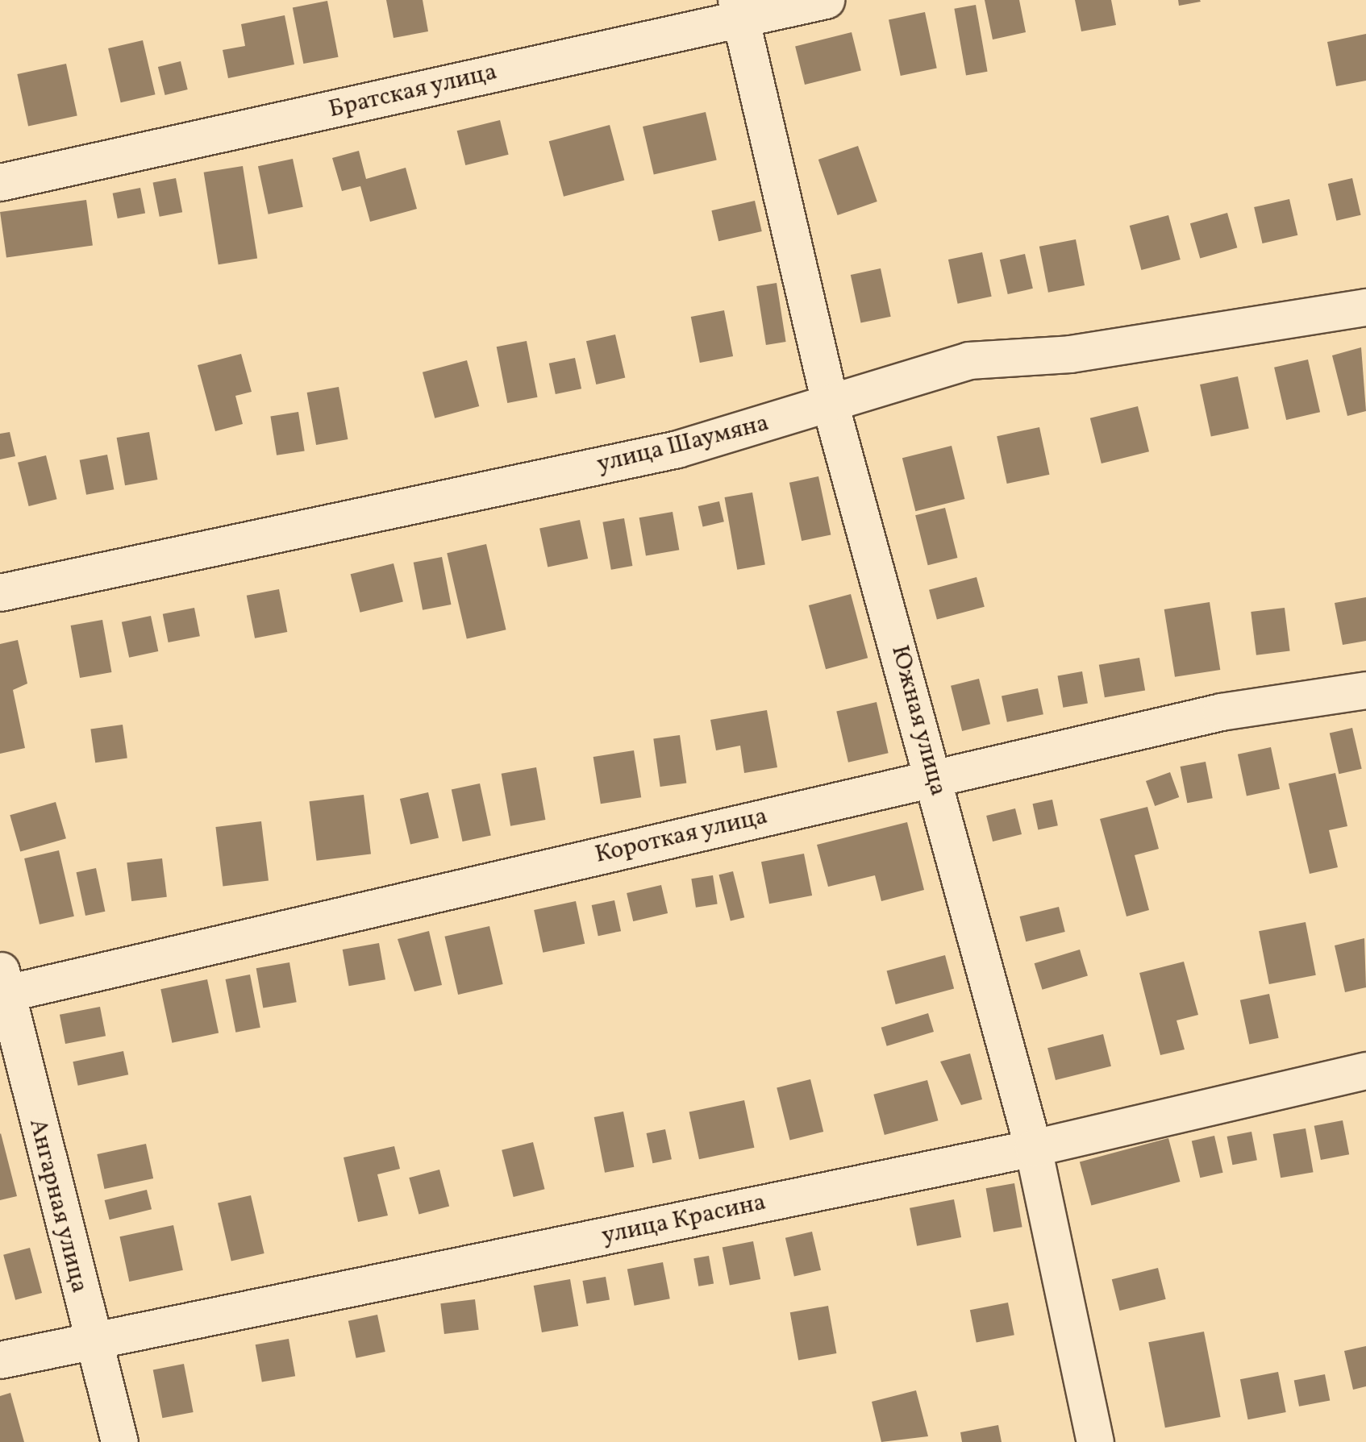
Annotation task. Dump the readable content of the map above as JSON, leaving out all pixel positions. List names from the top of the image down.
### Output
{
  "streets": {
    "street": [
      "Братская улица",
      "улица Шаумяна",
      "Южная улица",
      "Короткая улица",
      "Ангарная улица",
      "улица Красина"
    ]
  },
  "crossings": [
    ["Братская улица", "Южная улица"],
    ["улица Шаумяна", "Южная улица"],
    ["Южная улица", "Короткая улица"],
    ["Южная улица", "улица Красина"],
    ["Короткая улица", "Ангарная улица"],
    ["Ангарная улица", "улица Красина"]
  ]
}
